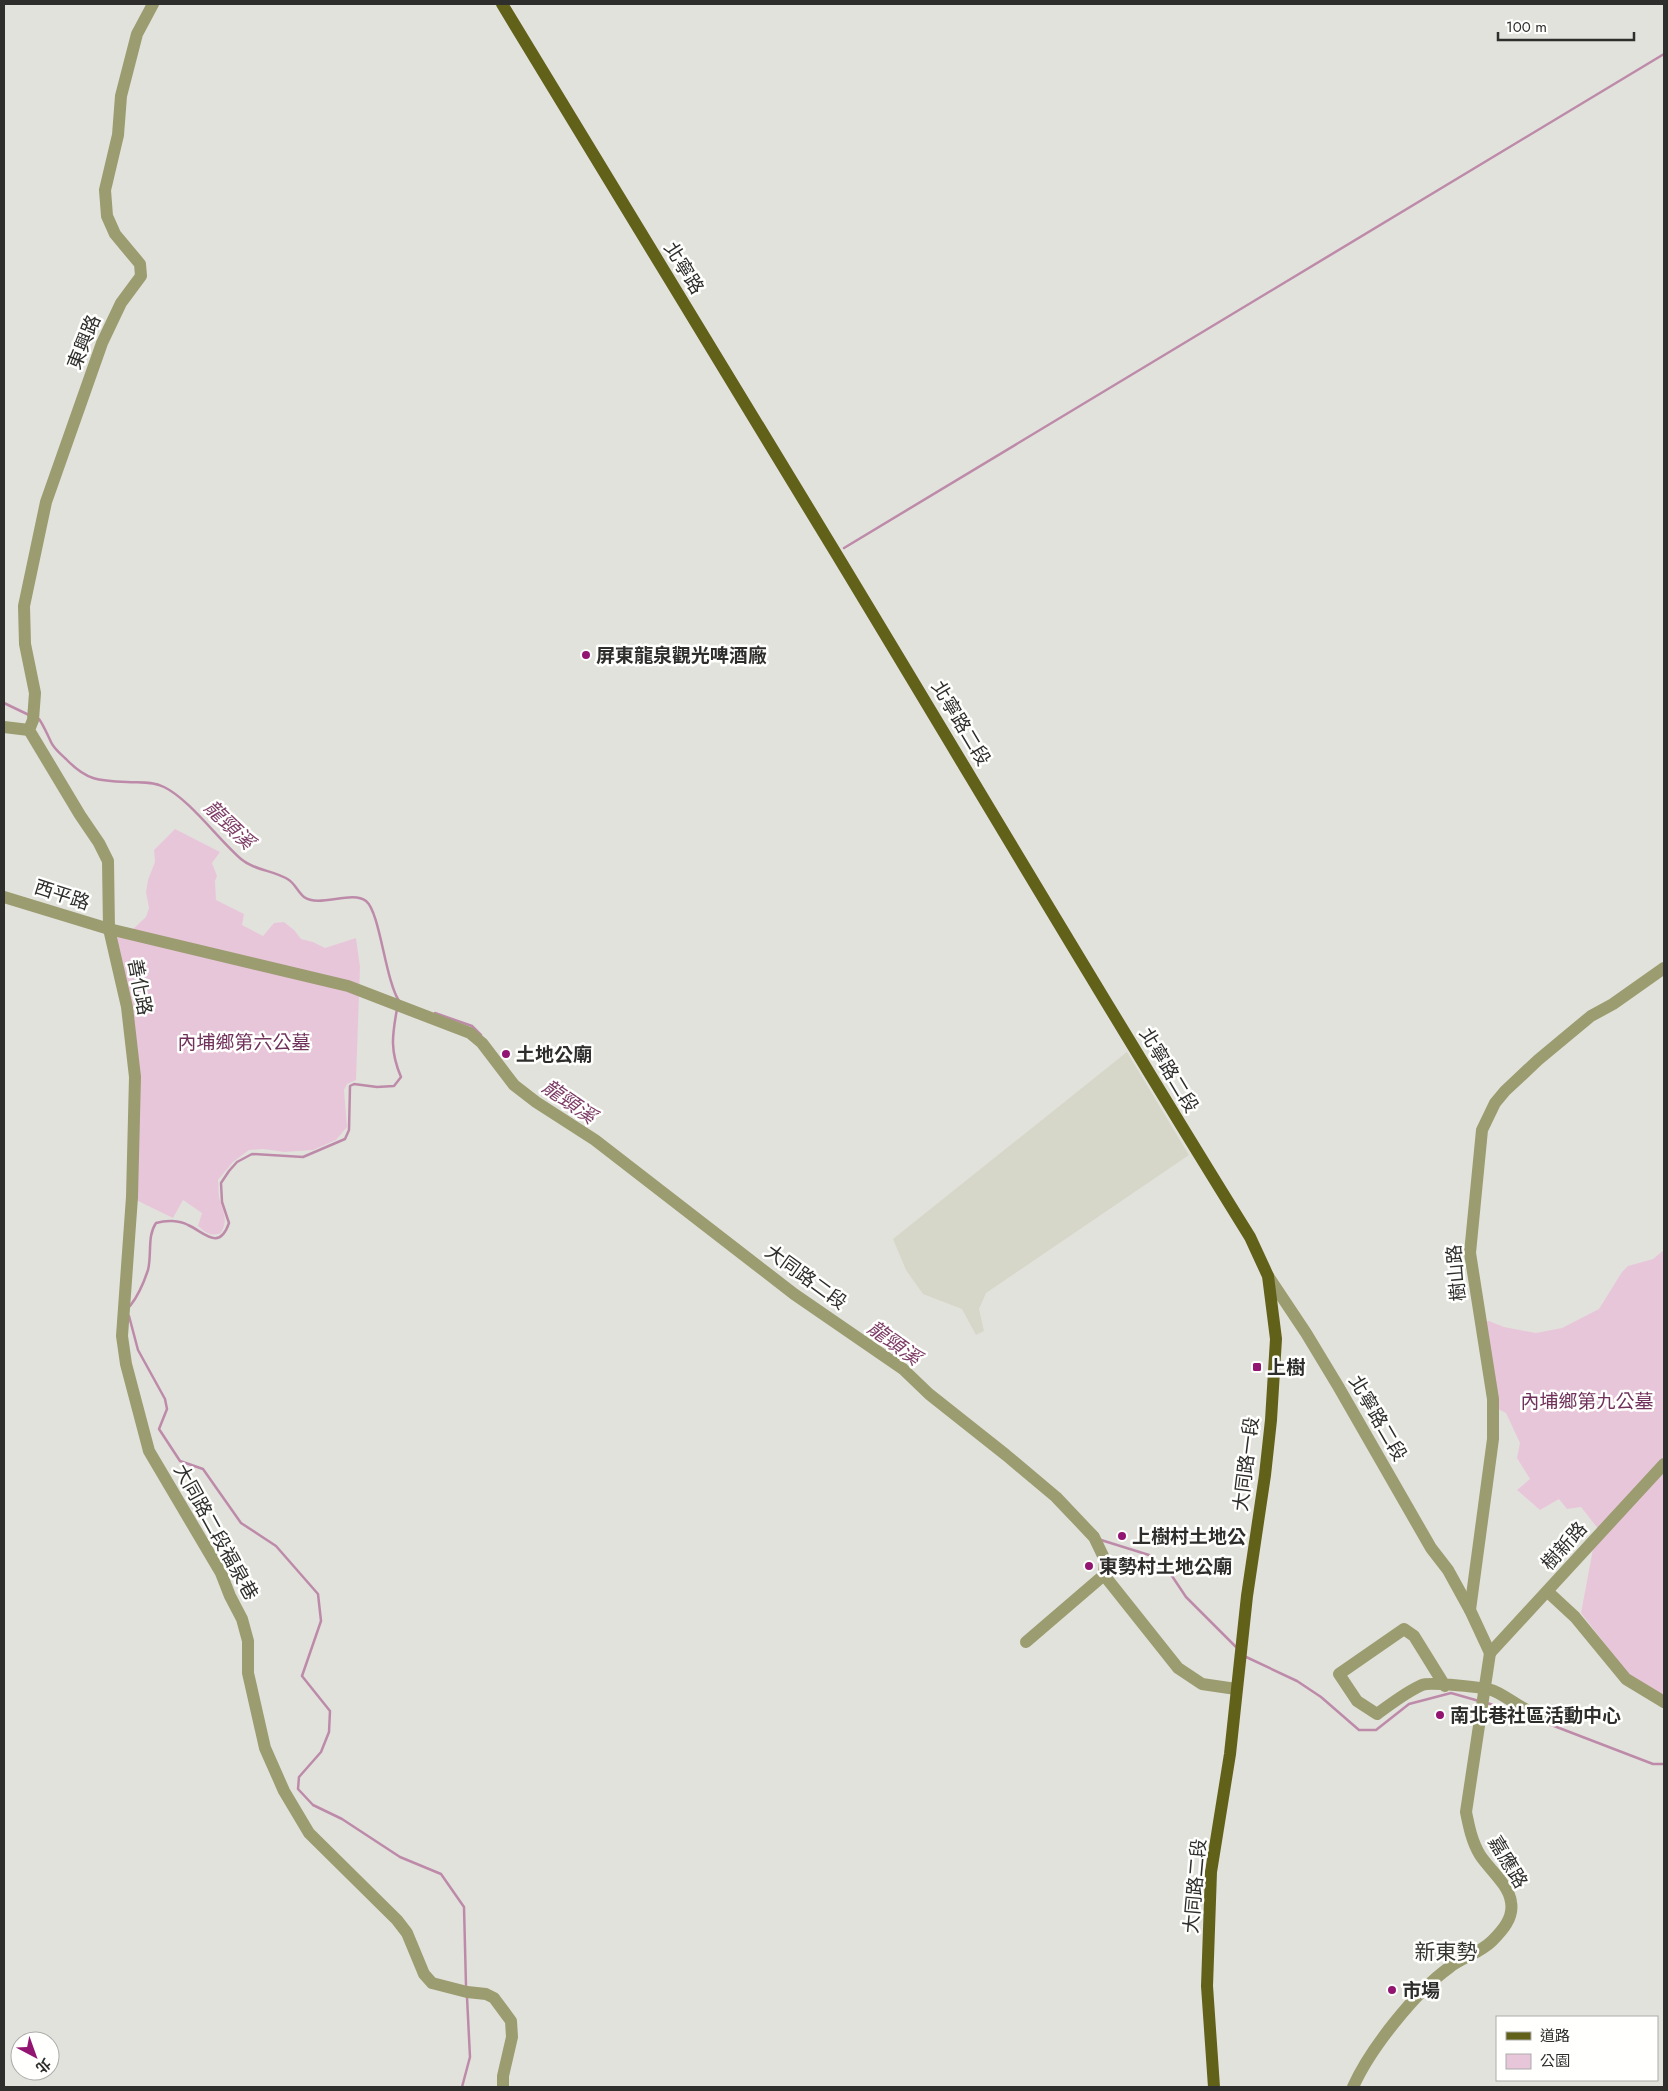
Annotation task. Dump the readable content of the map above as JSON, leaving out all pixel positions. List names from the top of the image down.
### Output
{
  "streets": {
    "main road": [
      "北寧路",
      "北寧路二段",
      "大同路二段",
      "大同路一段"
    ],
    "street": [
      "東興路",
      "西平路",
      "善化路",
      "樹山路",
      "大同路二段福泉巷",
      "樹新路",
      "嘉應路"
    ]
  },
  "crossings": [
    ["北寧路", "北寧路二段"],
    ["東興路", "善化路"],
    ["北寧路二段", "樹山路"],
    ["北寧路二段", "大同路一段"],
    ["西平路", "善化路"],
    ["西平路", "大同路二段"],
    ["善化路", "大同路二段福泉巷"],
    ["大同路二段", "大同路一段"],
    ["樹新路", "嘉應路"]
  ],
  "districts": ["新東勢"],
  "water": ["龍頸溪"],
  "parks": ["內埔鄉第六公墓", "內埔鄉第九公墓"],
  "places": {
    "other": [
      "屏東龍泉觀光啤酒廠",
      "土地公廟",
      "上樹村土地公",
      "東勢村土地公廟",
      "南北巷社區活動中心",
      "市場"
    ],
    "transit": ["上樹"]
  },
  "legend": ["道路", "公園"],
  "scale_bar": "100 m",
  "north": "bottom right"
}
